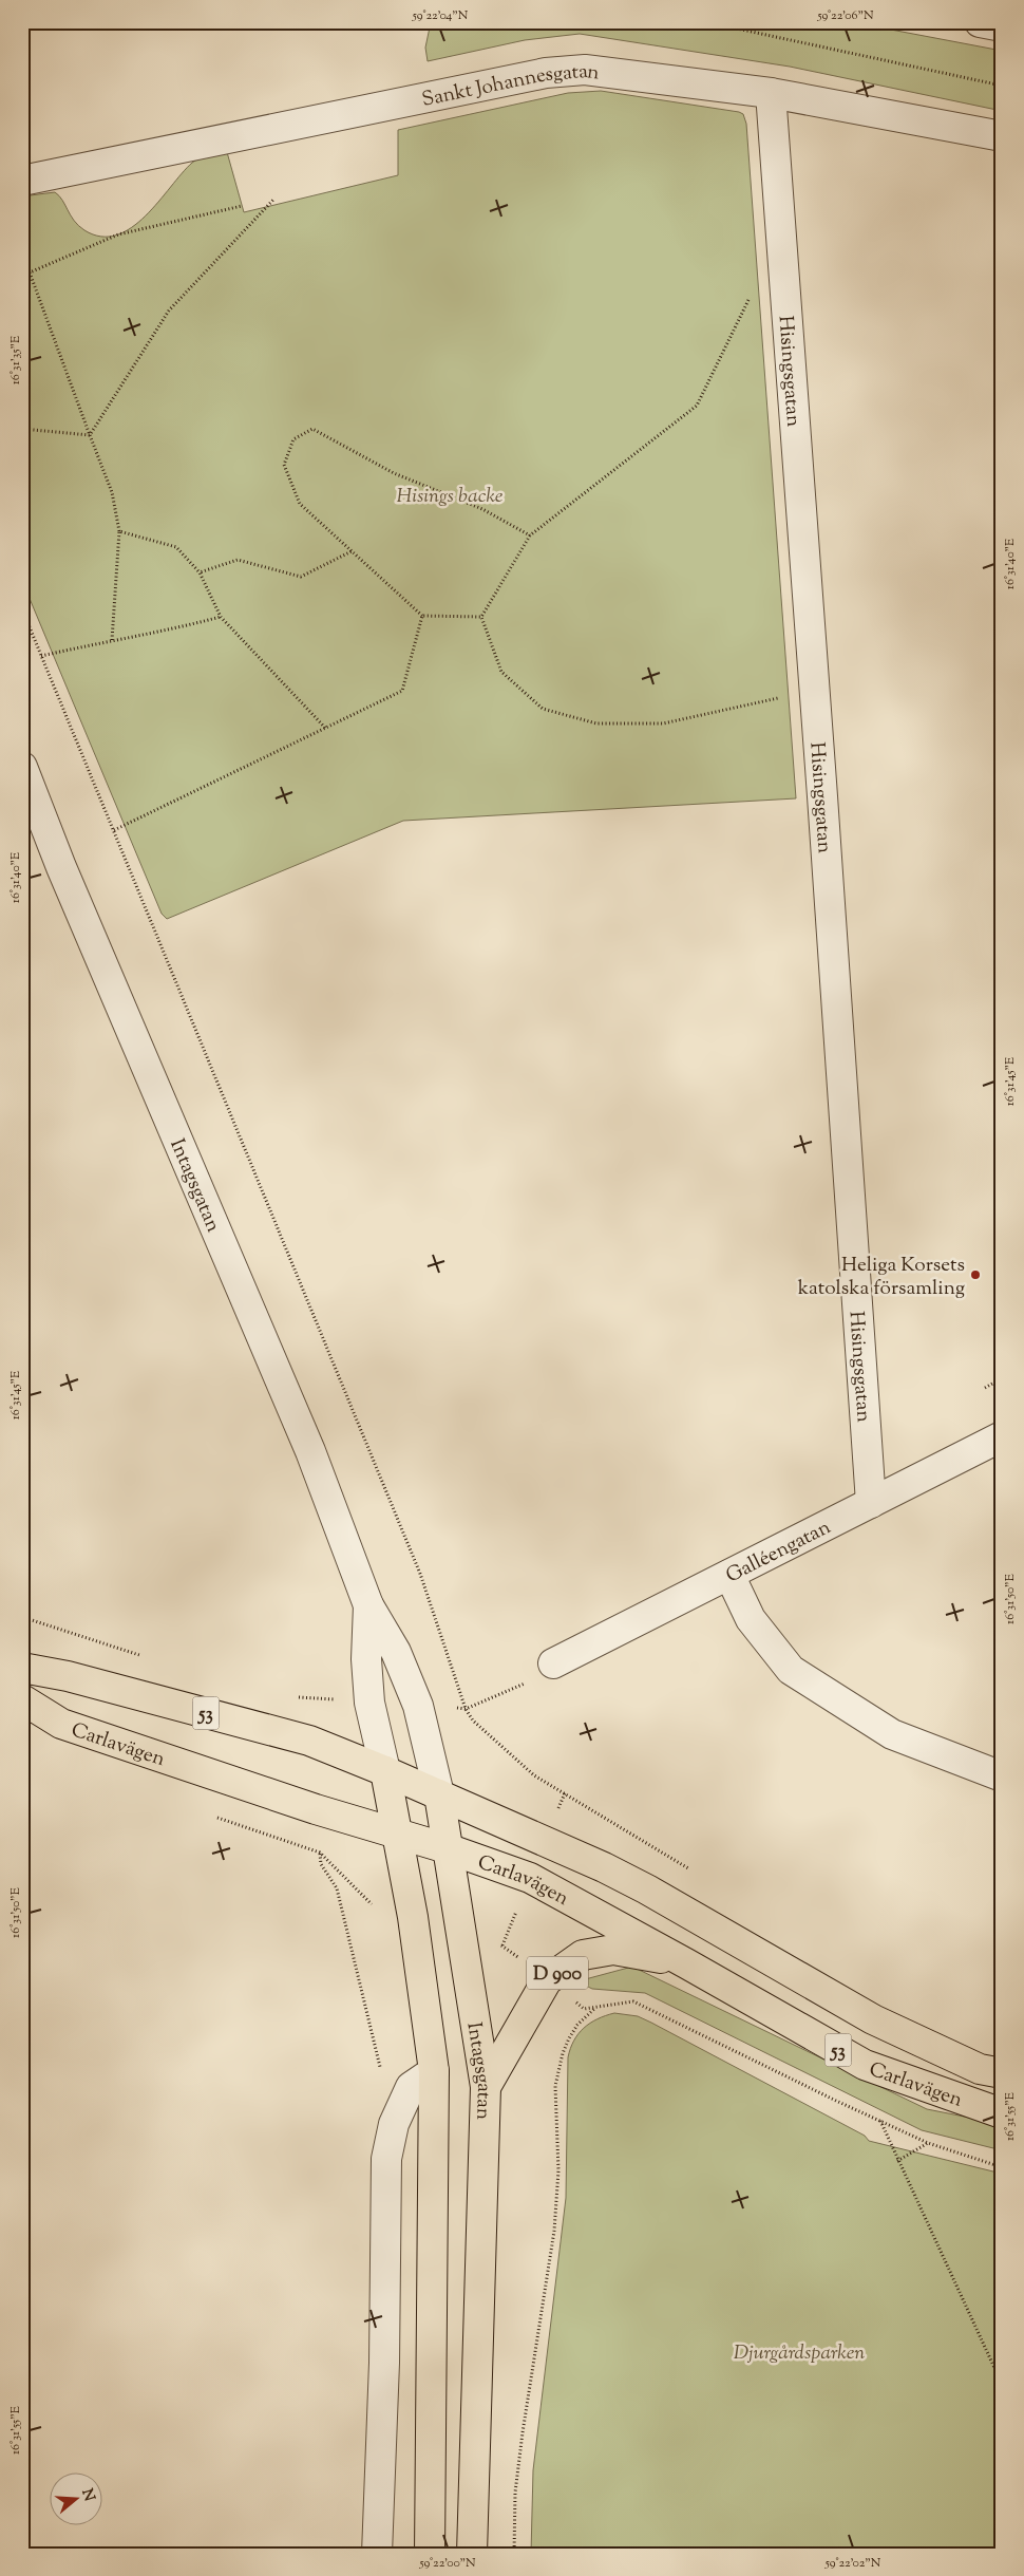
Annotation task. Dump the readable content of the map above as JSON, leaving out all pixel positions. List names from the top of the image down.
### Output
{
  "streets": {
    "main road": [
      "Intagsgatan",
      "53",
      "Carlavägen",
      "D 900"
    ],
    "street": ["Sankt Johannesgatan", "Hisingsgatan", "Galléengatan"]
  },
  "crossings": [
    ["Sankt Johannesgatan", "Hisingsgatan"],
    ["Hisingsgatan", "Galléengatan"],
    ["Intagsgatan", "Carlavägen"],
    ["Intagsgatan", "D 900"],
    ["Carlavägen", "D 900"]
  ],
  "parks": ["Hisings backe", "Djurgårdsparken"],
  "places": ["Heliga Korsets katolska församling"],
  "north": "right",
  "coordinates": [
    "59°22'04\"N",
    "59°22'06\"N",
    "16°31'35\"E",
    "16°31'40\"E",
    "16°31'45\"E",
    "16°31'50\"E",
    "16°31'55\"E",
    "59°22'00\"N",
    "59°22'02\"N"
  ]
}
